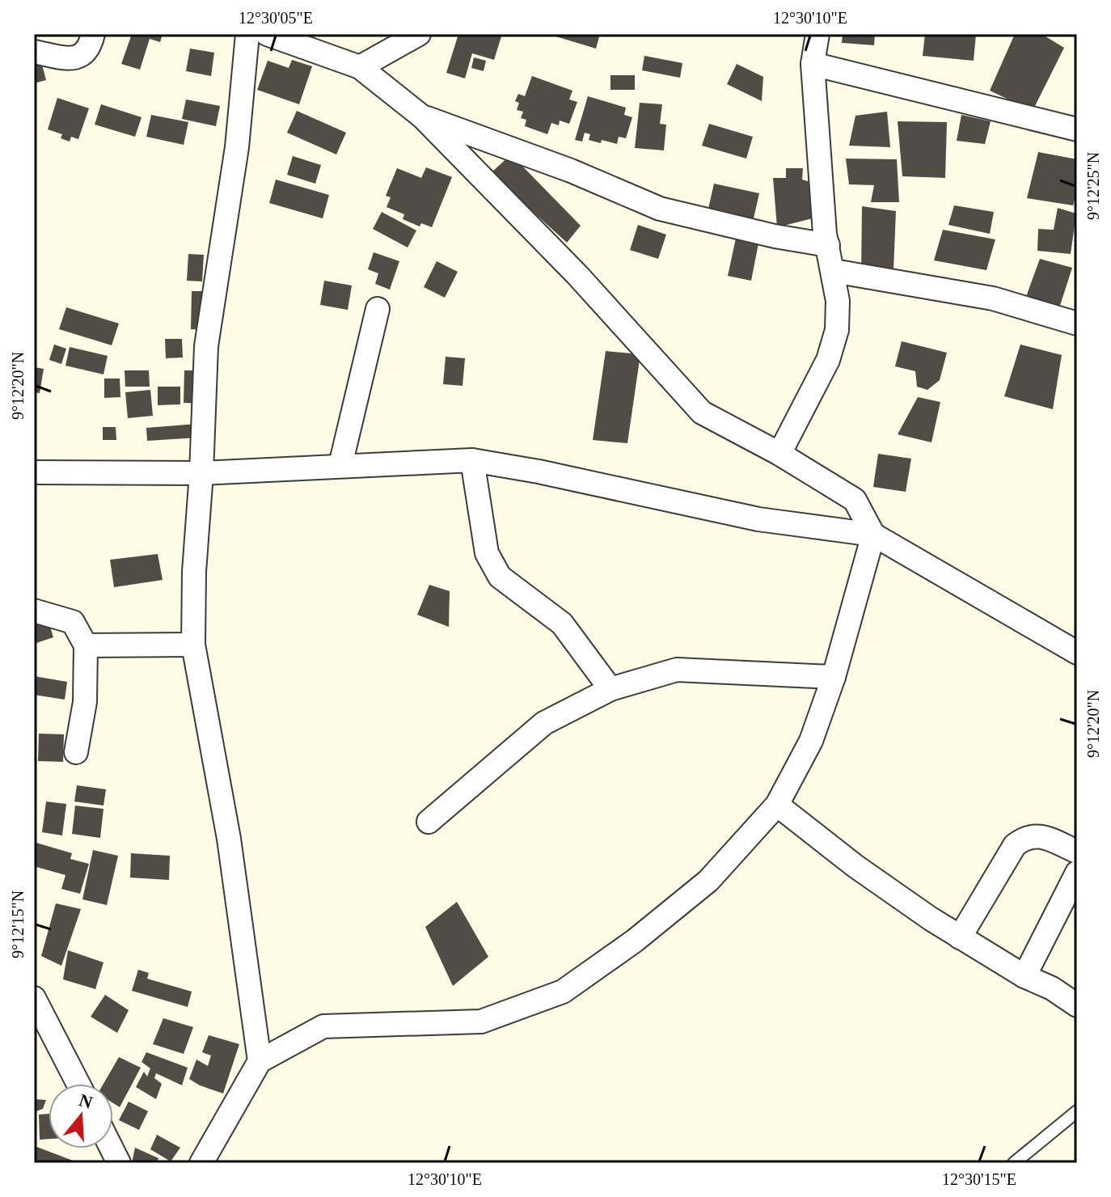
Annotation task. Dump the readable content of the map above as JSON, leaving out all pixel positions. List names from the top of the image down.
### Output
{
  "north": "top",
  "coordinates": [
    "12°30'05\"E",
    "12°30'10\"E",
    "9°12'25\"N",
    "9°12'20\"N",
    "9°12'15\"N",
    "12°30'15\"E"
  ]
}
